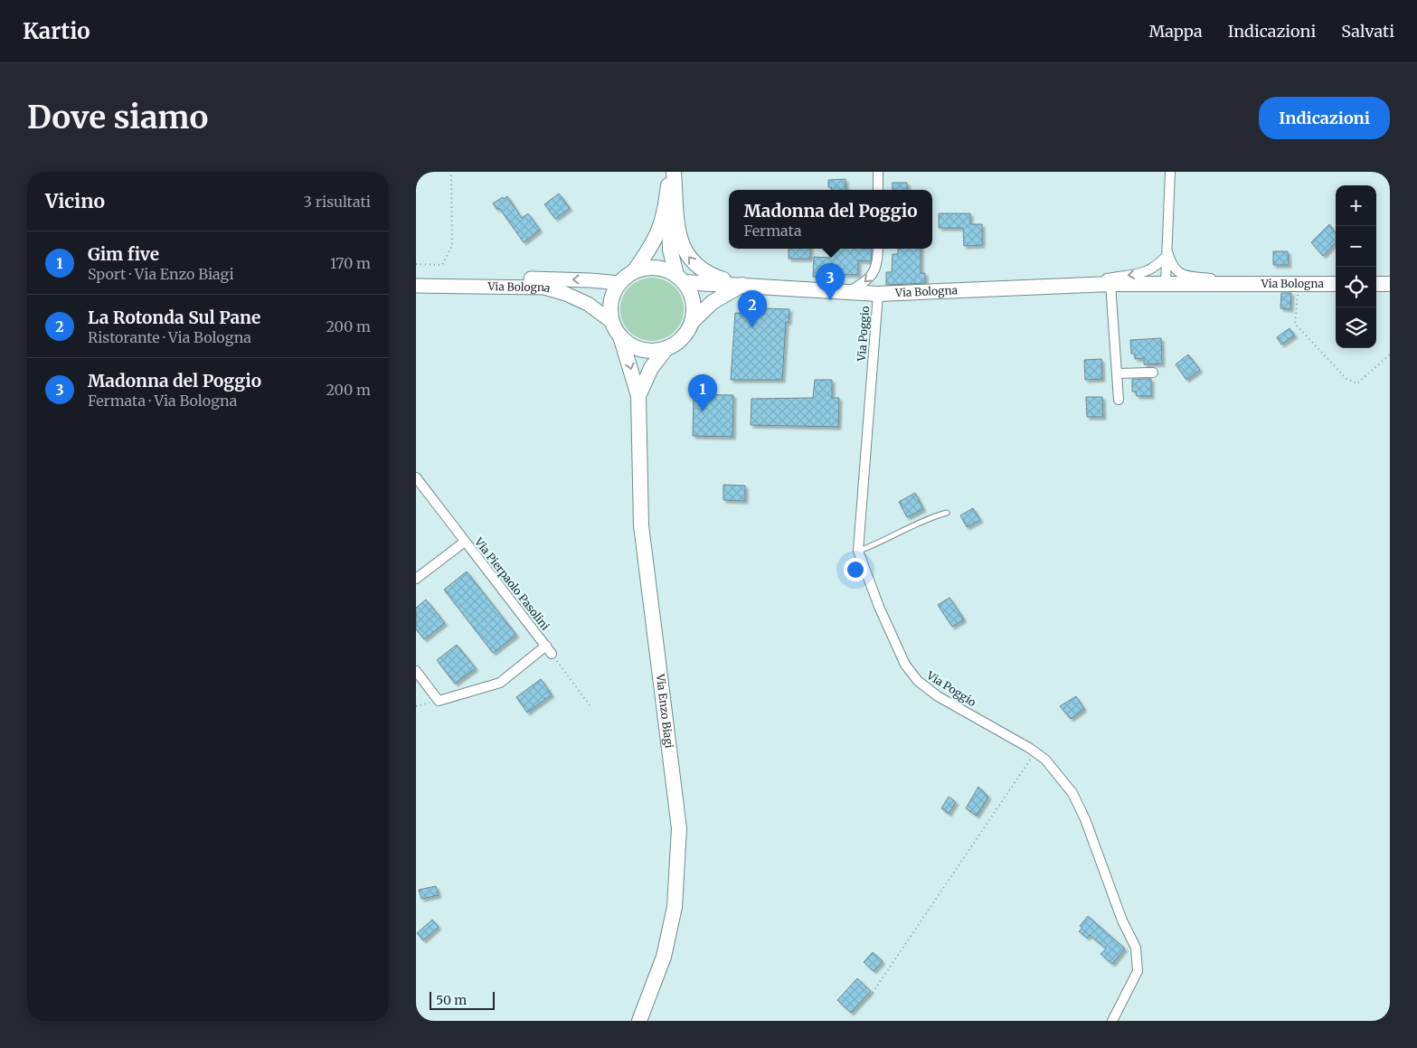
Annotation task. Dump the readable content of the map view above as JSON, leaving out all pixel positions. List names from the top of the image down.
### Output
{
  "streets": {
    "main road": ["Via Bologna", "Via Enzo Biagi"],
    "street": ["Via Poggio", "Via Pierpaolo Pasolini"]
  },
  "crossings": [
    ["Via Bologna", "Via Poggio"],
    ["Via Bologna", "Via Enzo Biagi"]
  ],
  "scale_bar": "50 m",
  "page": {
    "header": "Kartio",
    "nav": ["Mappa", "Indicazioni", "Salvati"],
    "buttons": "Indicazioni",
    "title": "Dove siamo",
    "heading": ["Vicino", "3 risultati"],
    "map_buttons": ["+", "−"],
    "popup": ["Madonna del Poggio", "Fermata"],
    "list": [
      {
        "mark": "1",
        "name": "Gim five",
        "note": "Sport · Via Enzo Biagi",
        "value": "170 m"
      },
      {
        "mark": "2",
        "name": "La Rotonda Sul Pane",
        "note": "Ristorante · Via Bologna",
        "value": "200 m"
      },
      {
        "mark": "3",
        "name": "Madonna del Poggio",
        "note": "Fermata · Via Bologna",
        "value": "200 m"
      }
    ],
    "pins": ["3", "2", "1"],
    "scale": "50 m"
  }
}
